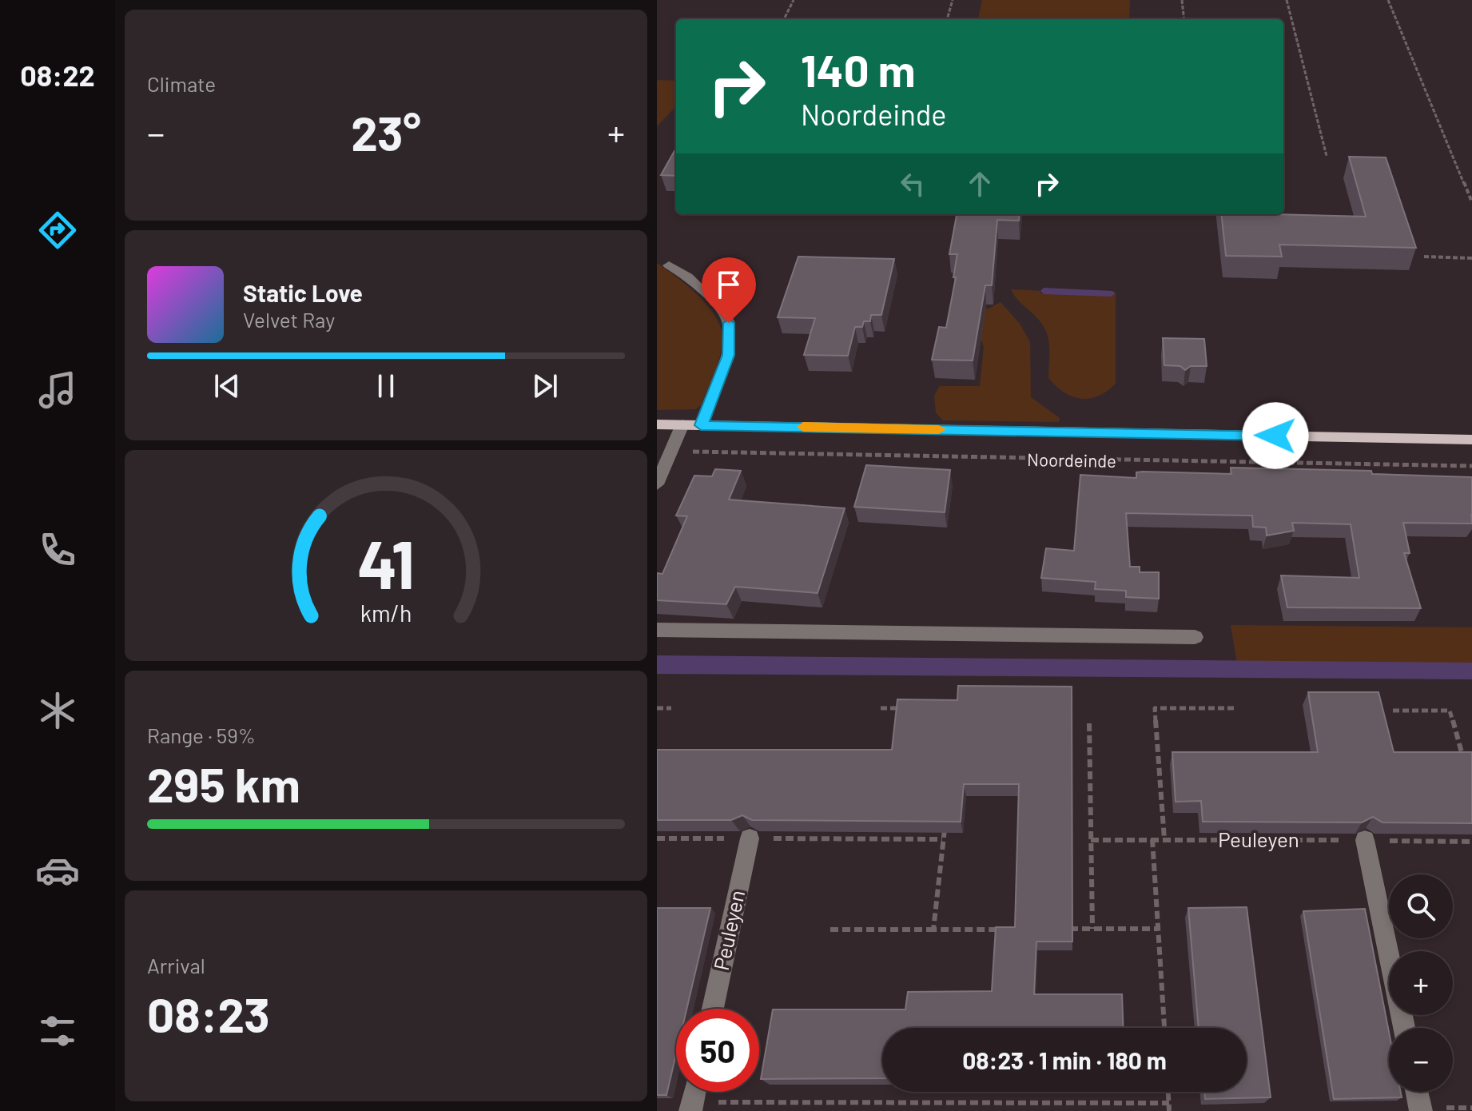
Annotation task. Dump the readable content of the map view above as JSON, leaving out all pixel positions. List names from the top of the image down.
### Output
{
  "streets": {
    "main road": ["Noordeinde"],
    "street": ["Peuleyen"]
  },
  "page": {
    "tabs": "08:22",
    "tile": [
      "Climate",
      ["Range · 59%", "295 km"],
      ["Arrival", "08:23"]
    ],
    "turn": ["140 m", "Noordeinde"],
    "heat": ["−", "23°", "+"],
    "song": ["Static Love", "Velvet Ray"],
    "map_buttons": ["+", "−"],
    "limit": "50",
    "trip": "08:23 · 1 min · 180 m",
    "gauge": ["41", "km/h"]
  }
}
